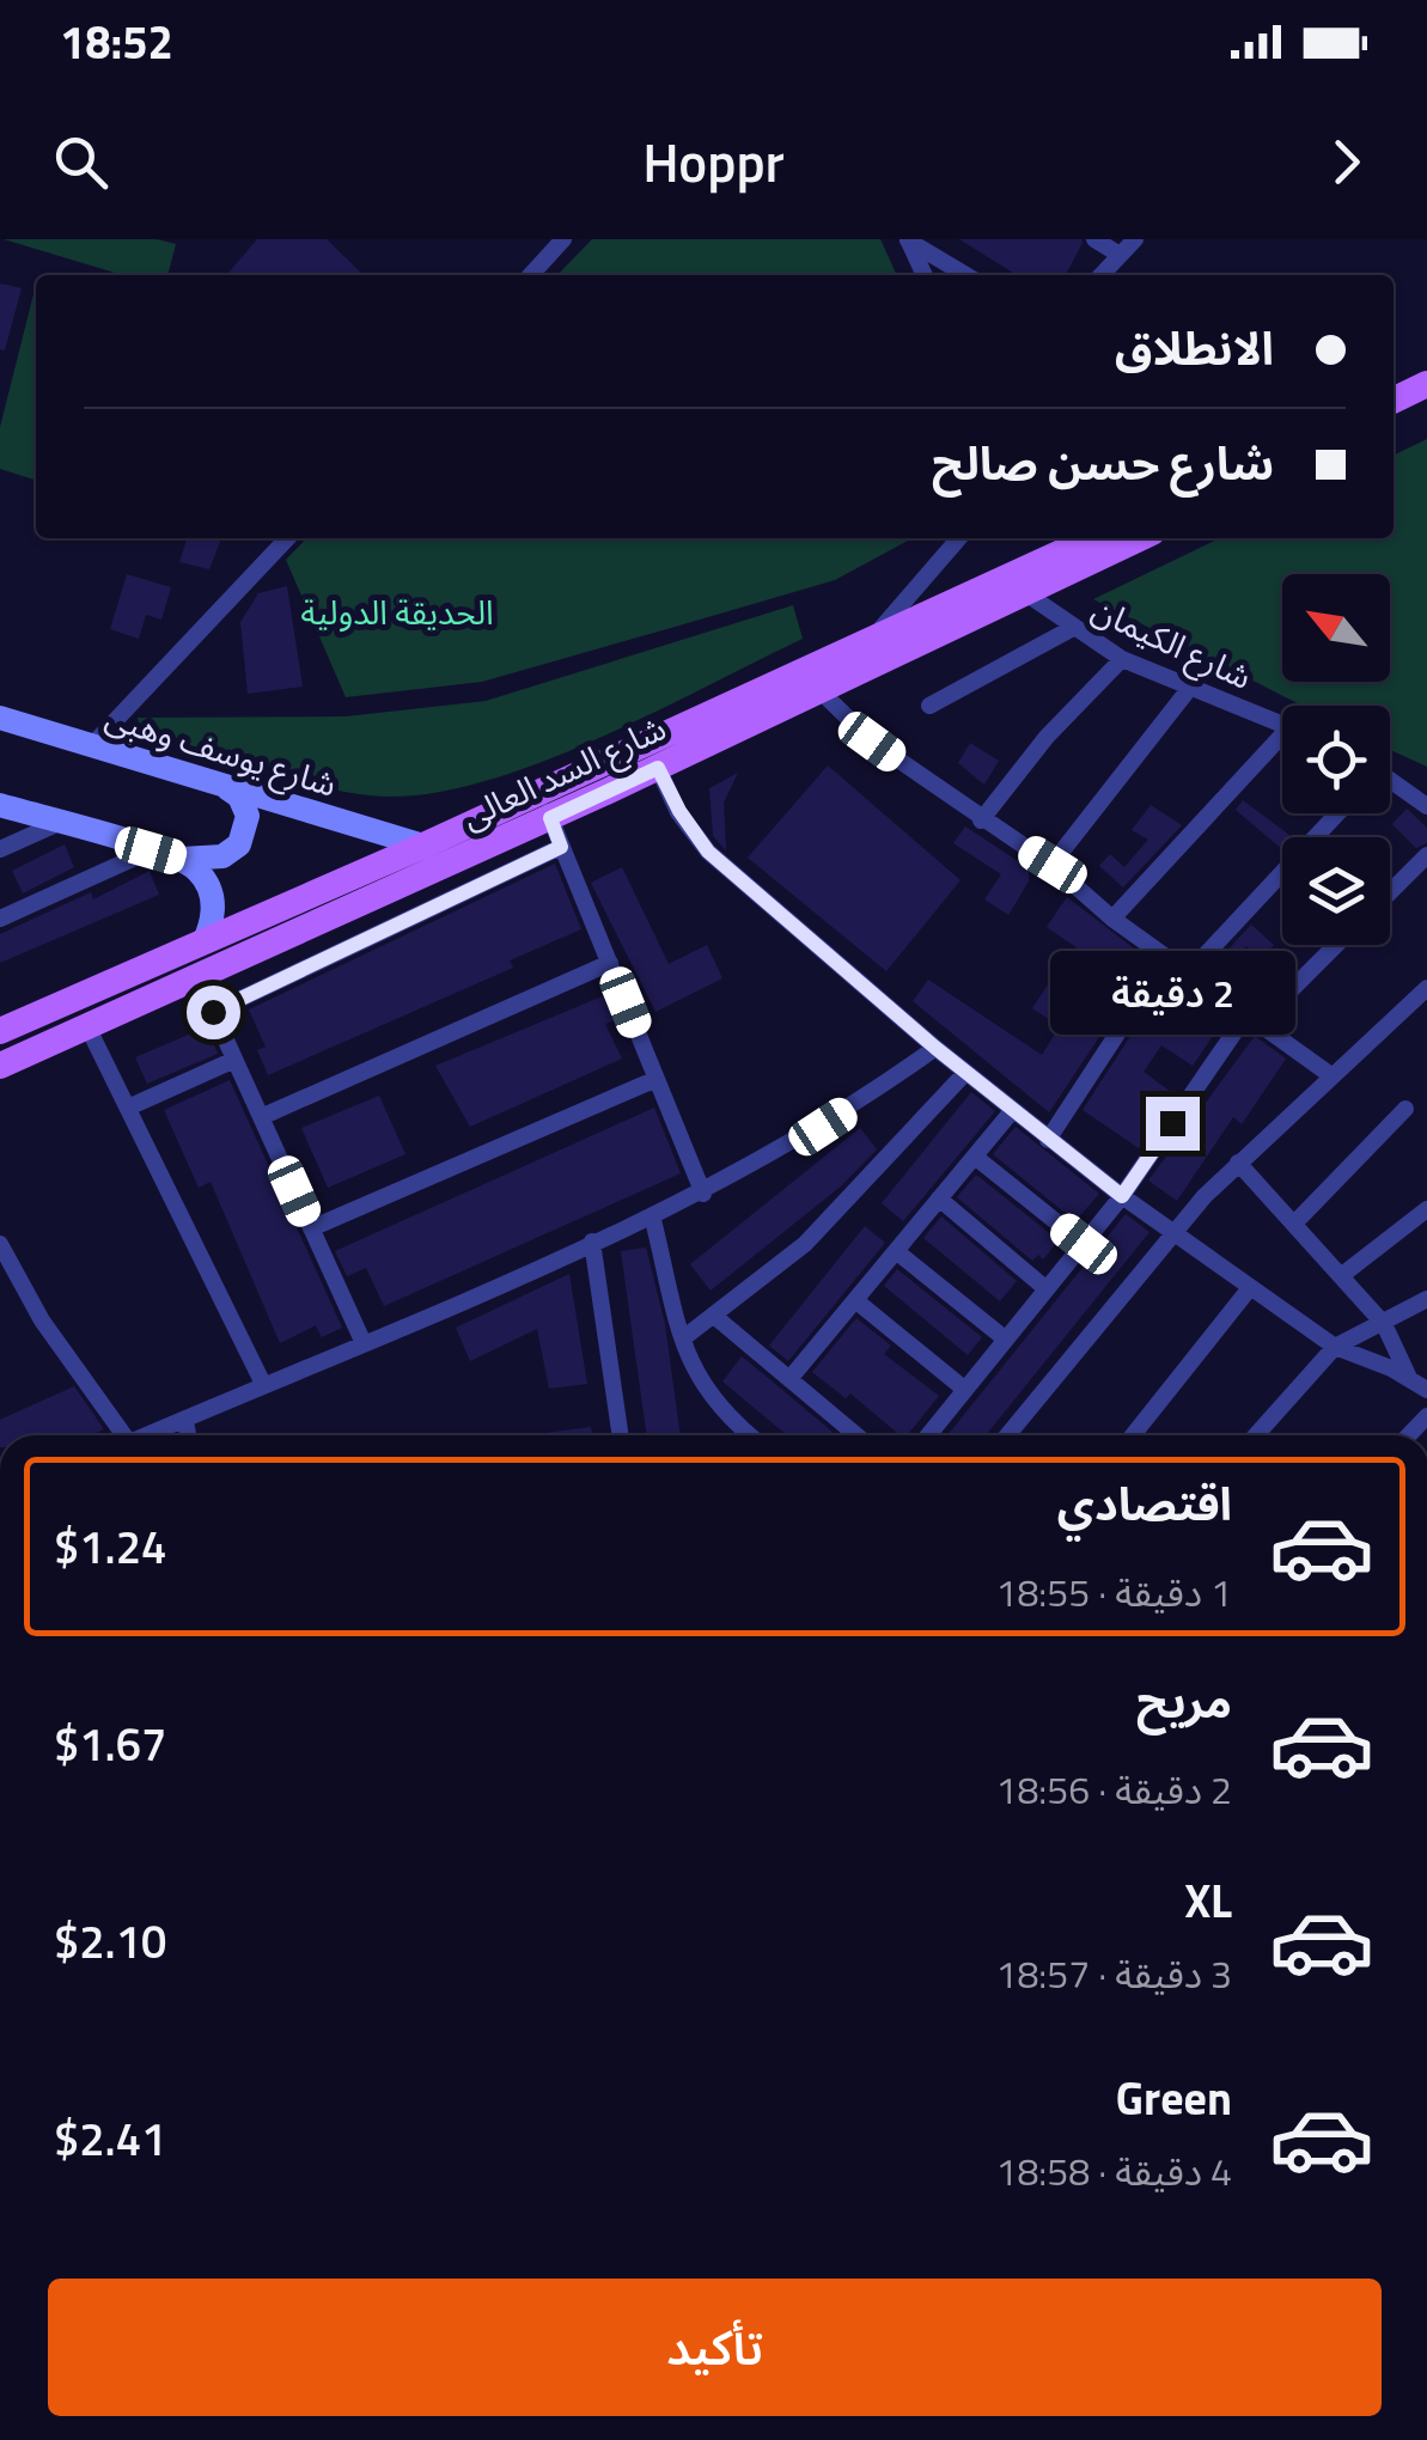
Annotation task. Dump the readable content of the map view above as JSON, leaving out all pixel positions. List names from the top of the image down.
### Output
{
  "streets": {
    "main road": ["شارع يوسف وهبى", "شارع السد العالى"],
    "street": ["شارع الكيمان"]
  },
  "crossings": [
    ["شارع الكيمان", "شارع السد العالى"],
    ["شارع يوسف وهبى", "شارع السد العالى"]
  ],
  "parks": ["الحديقة الدولية"],
  "north": "top left",
  "page": {
    "status": "18:52",
    "header": "Hoppr",
    "banner": ["الانطلاق", "شارع حسن صالح"],
    "bubble": "2 دقيقة",
    "list": [
      {
        "name": "اقتصادي",
        "note": "1 دقيقة · 18:55",
        "value": "$1.24"
      },
      {
        "name": "مريح",
        "note": "2 دقيقة · 18:56",
        "value": "$1.67"
      },
      {
        "name": "XL",
        "note": "3 دقيقة · 18:57",
        "value": "$2.10"
      },
      {
        "name": "Green",
        "note": "4 دقيقة · 18:58",
        "value": "$2.41"
      }
    ],
    "buttons": "تأكيد"
  }
}
